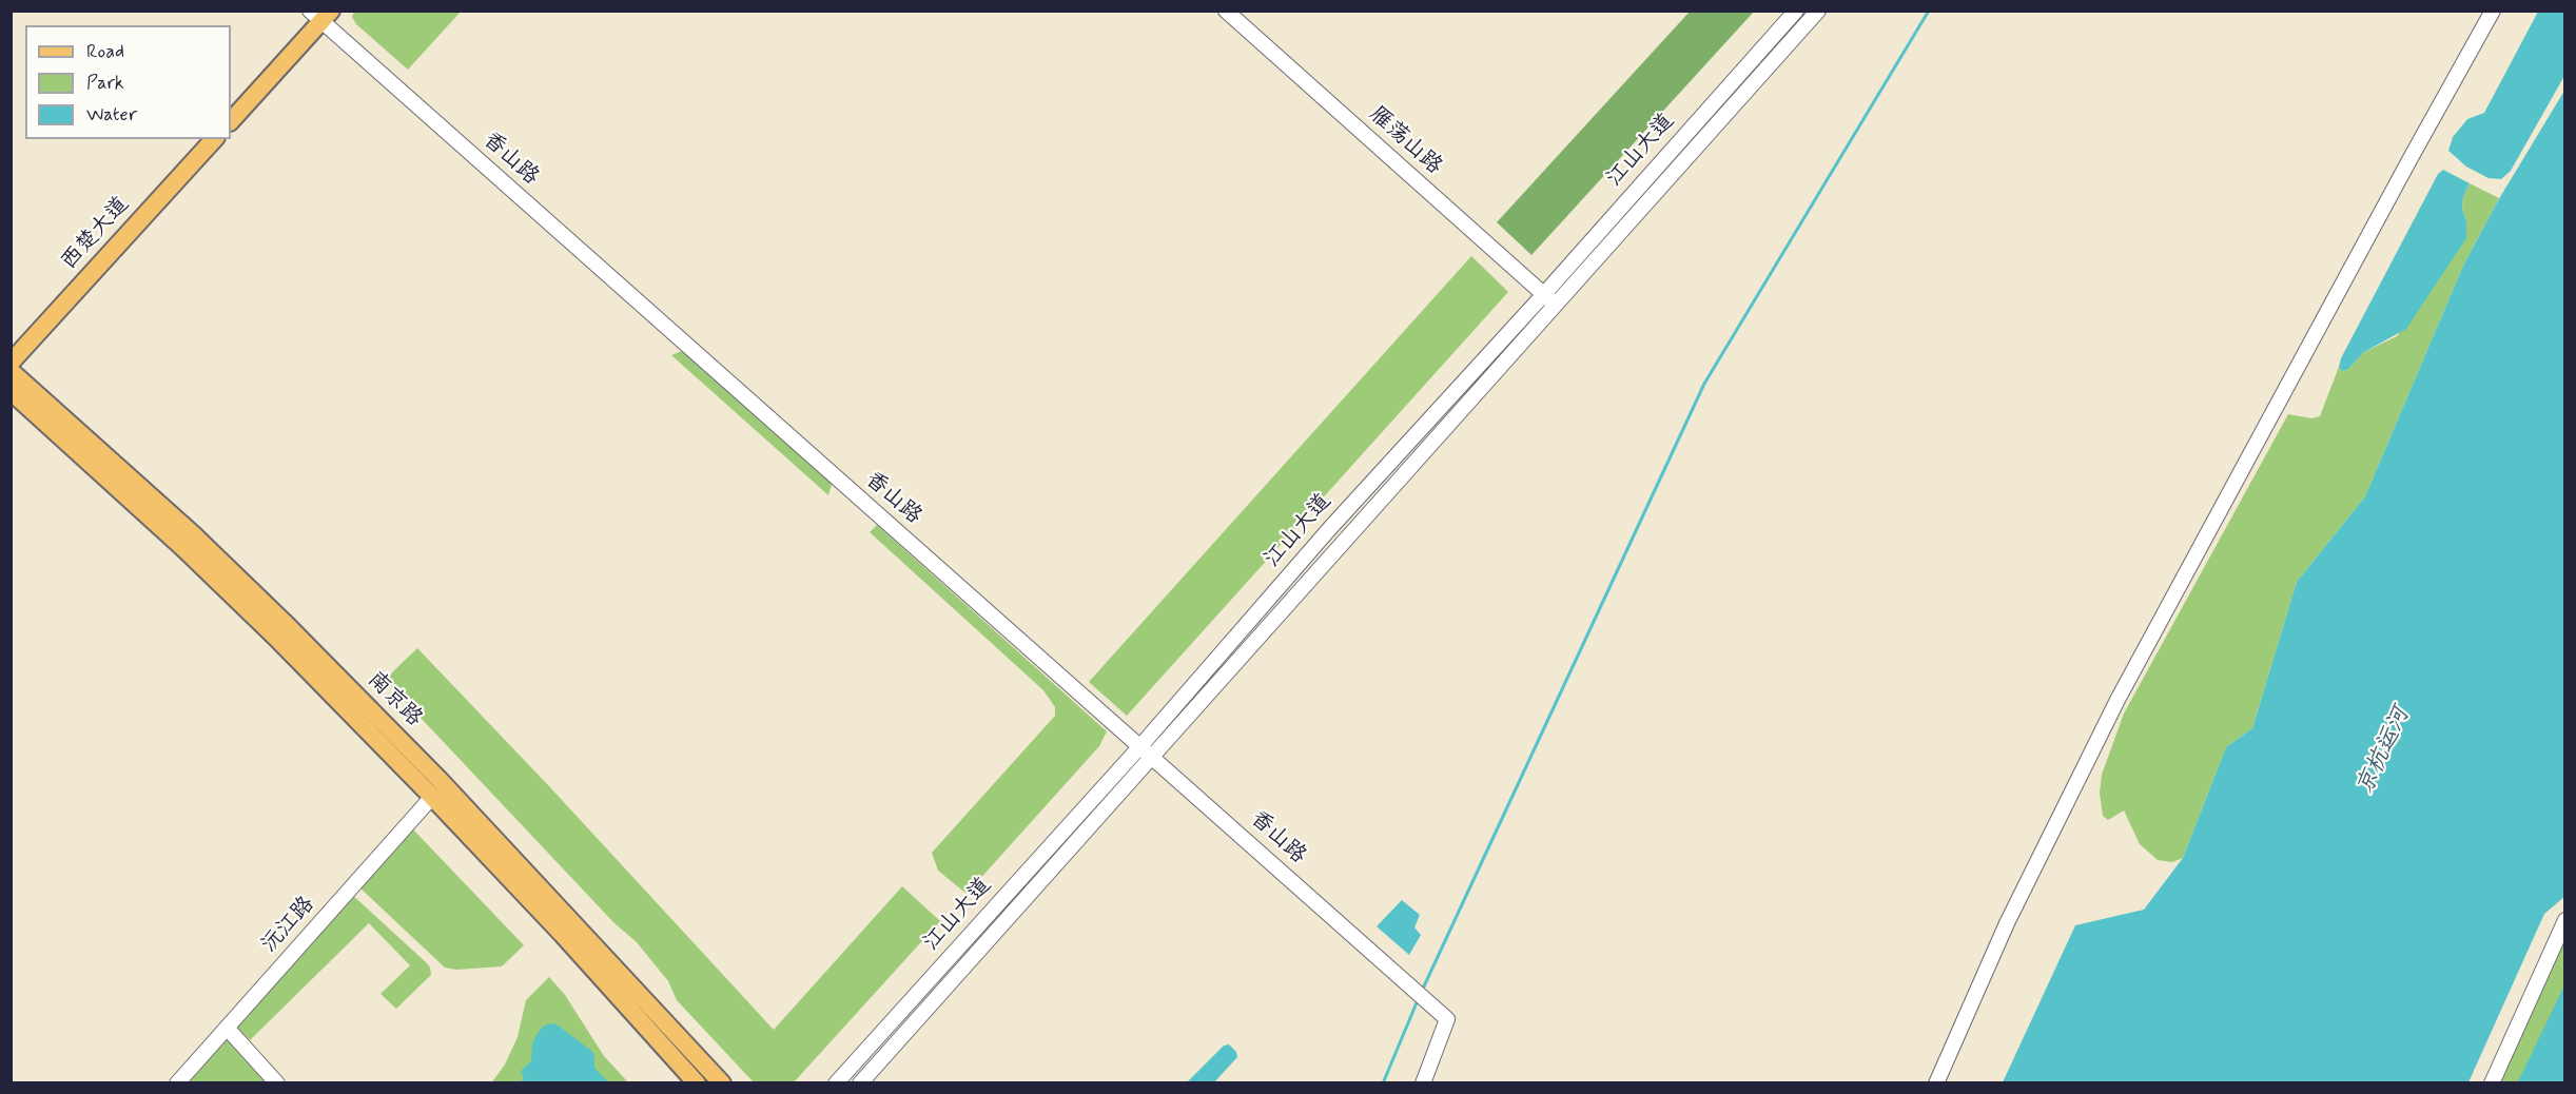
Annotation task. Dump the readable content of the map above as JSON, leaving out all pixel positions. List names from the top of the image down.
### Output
{
  "streets": {
    "main road": ["西楚大道", "南京路"],
    "street": [
      "雁荡山路",
      "江山大道",
      "香山路",
      "沅江路"
    ]
  },
  "crossings": [
    ["雁荡山路", "江山大道"],
    ["江山大道", "香山路"],
    ["南京路", "沅江路"]
  ],
  "water": ["京杭运河"],
  "legend": ["Road", "Park", "Water"]
}
